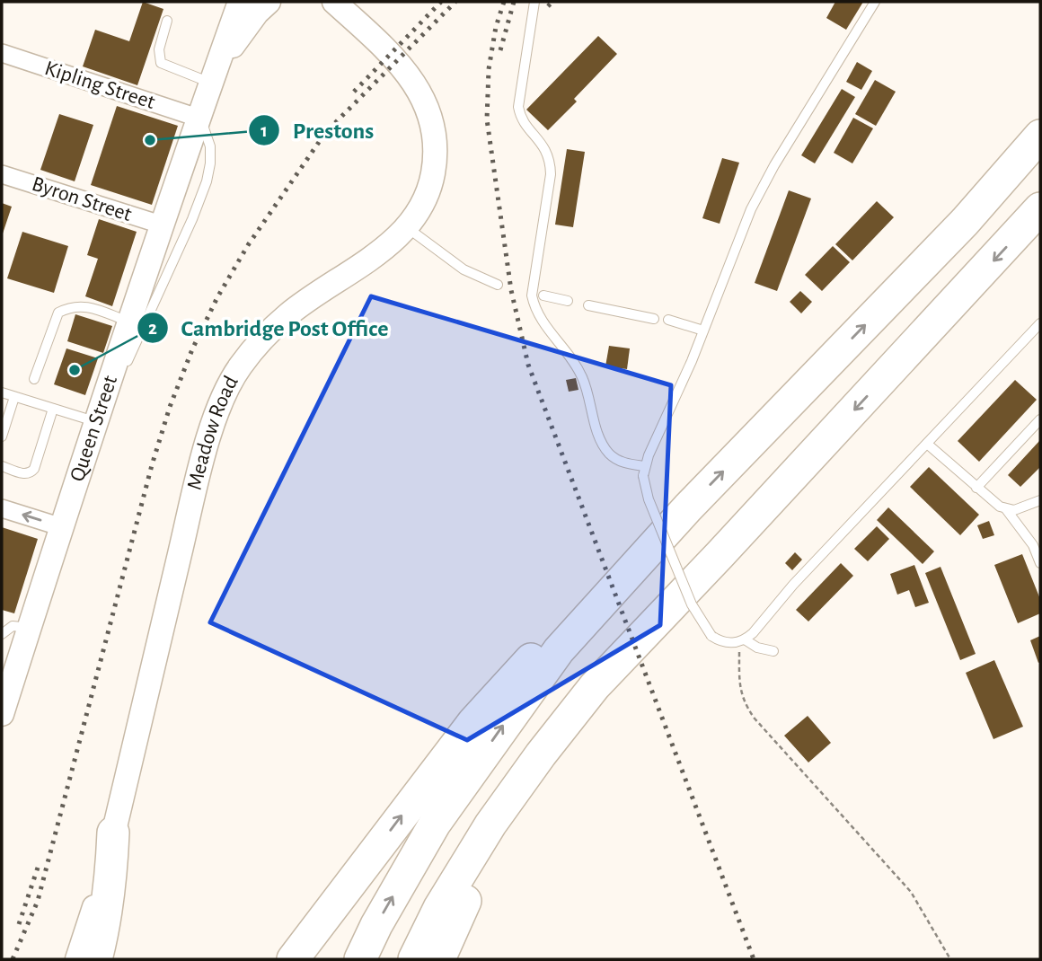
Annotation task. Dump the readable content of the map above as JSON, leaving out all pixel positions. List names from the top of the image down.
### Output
{
  "streets": {
    "main road": ["Queen Street", "Meadow Road"],
    "street": ["Kipling Street", "Byron Street"]
  },
  "crossings": [
    ["Kipling Street", "Queen Street"],
    ["Byron Street", "Queen Street"]
  ],
  "places": ["Prestons", "Cambridge Post Office"]
}
